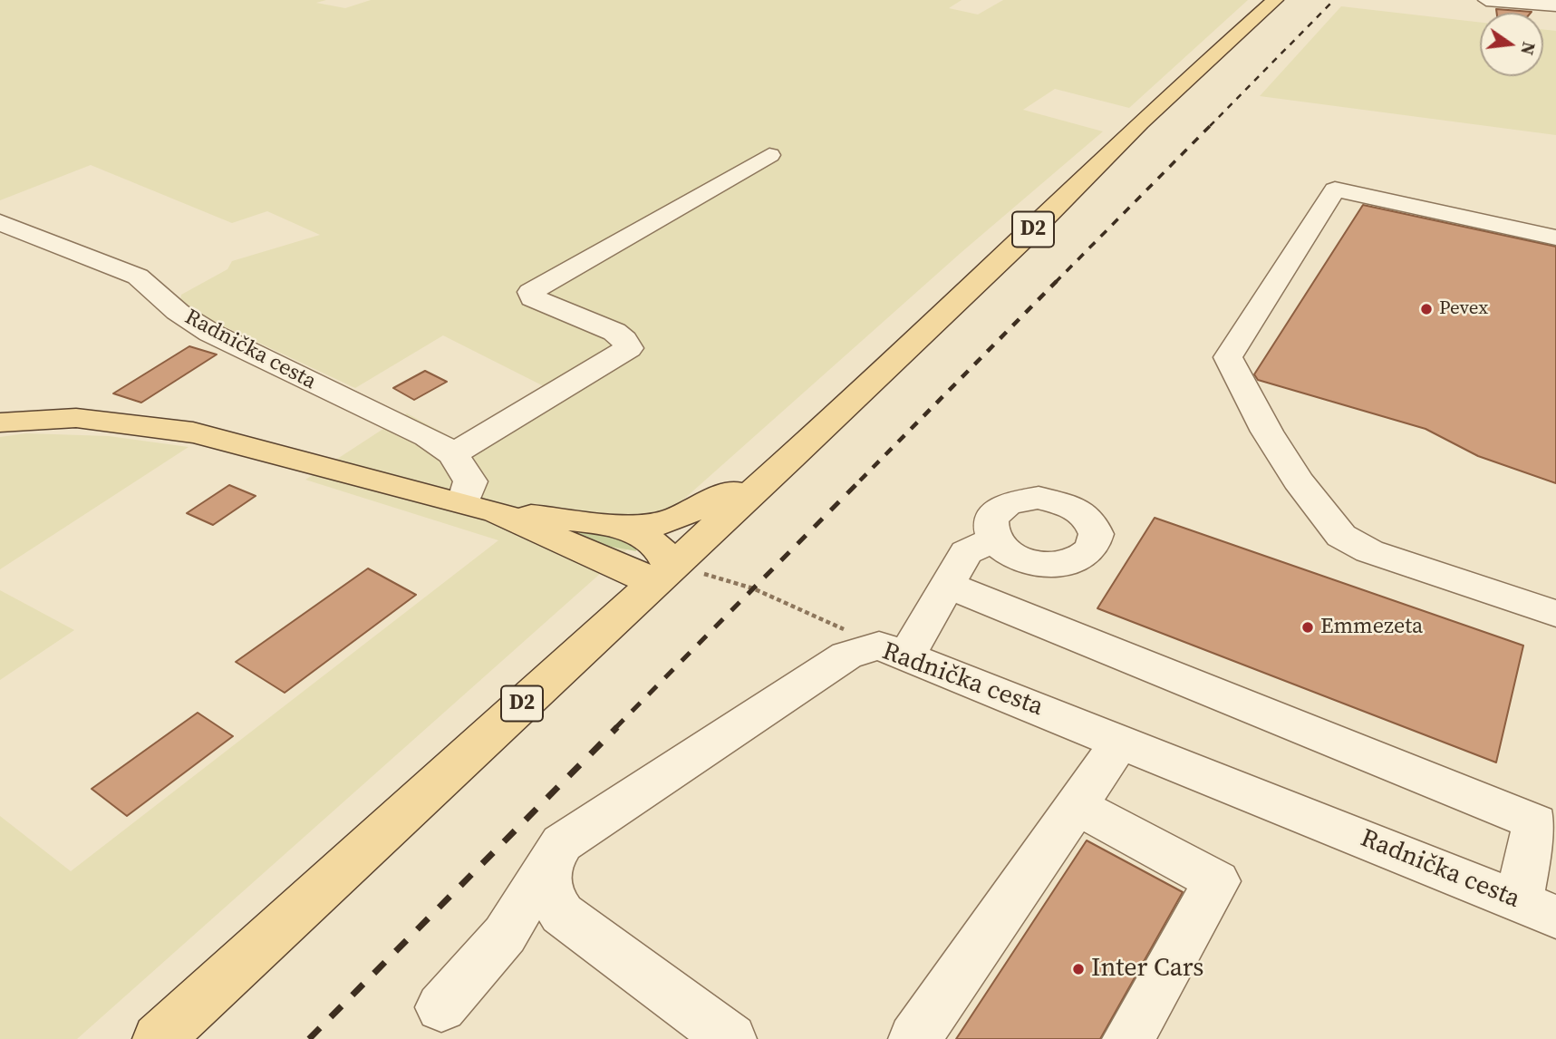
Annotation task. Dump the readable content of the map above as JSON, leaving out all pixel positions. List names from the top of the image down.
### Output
{
  "streets": {
    "main road": ["D2"],
    "street": ["Radnička cesta"]
  },
  "places": ["Pevex", "Emmezeta", "Inter Cars"],
  "north": "right"
}
